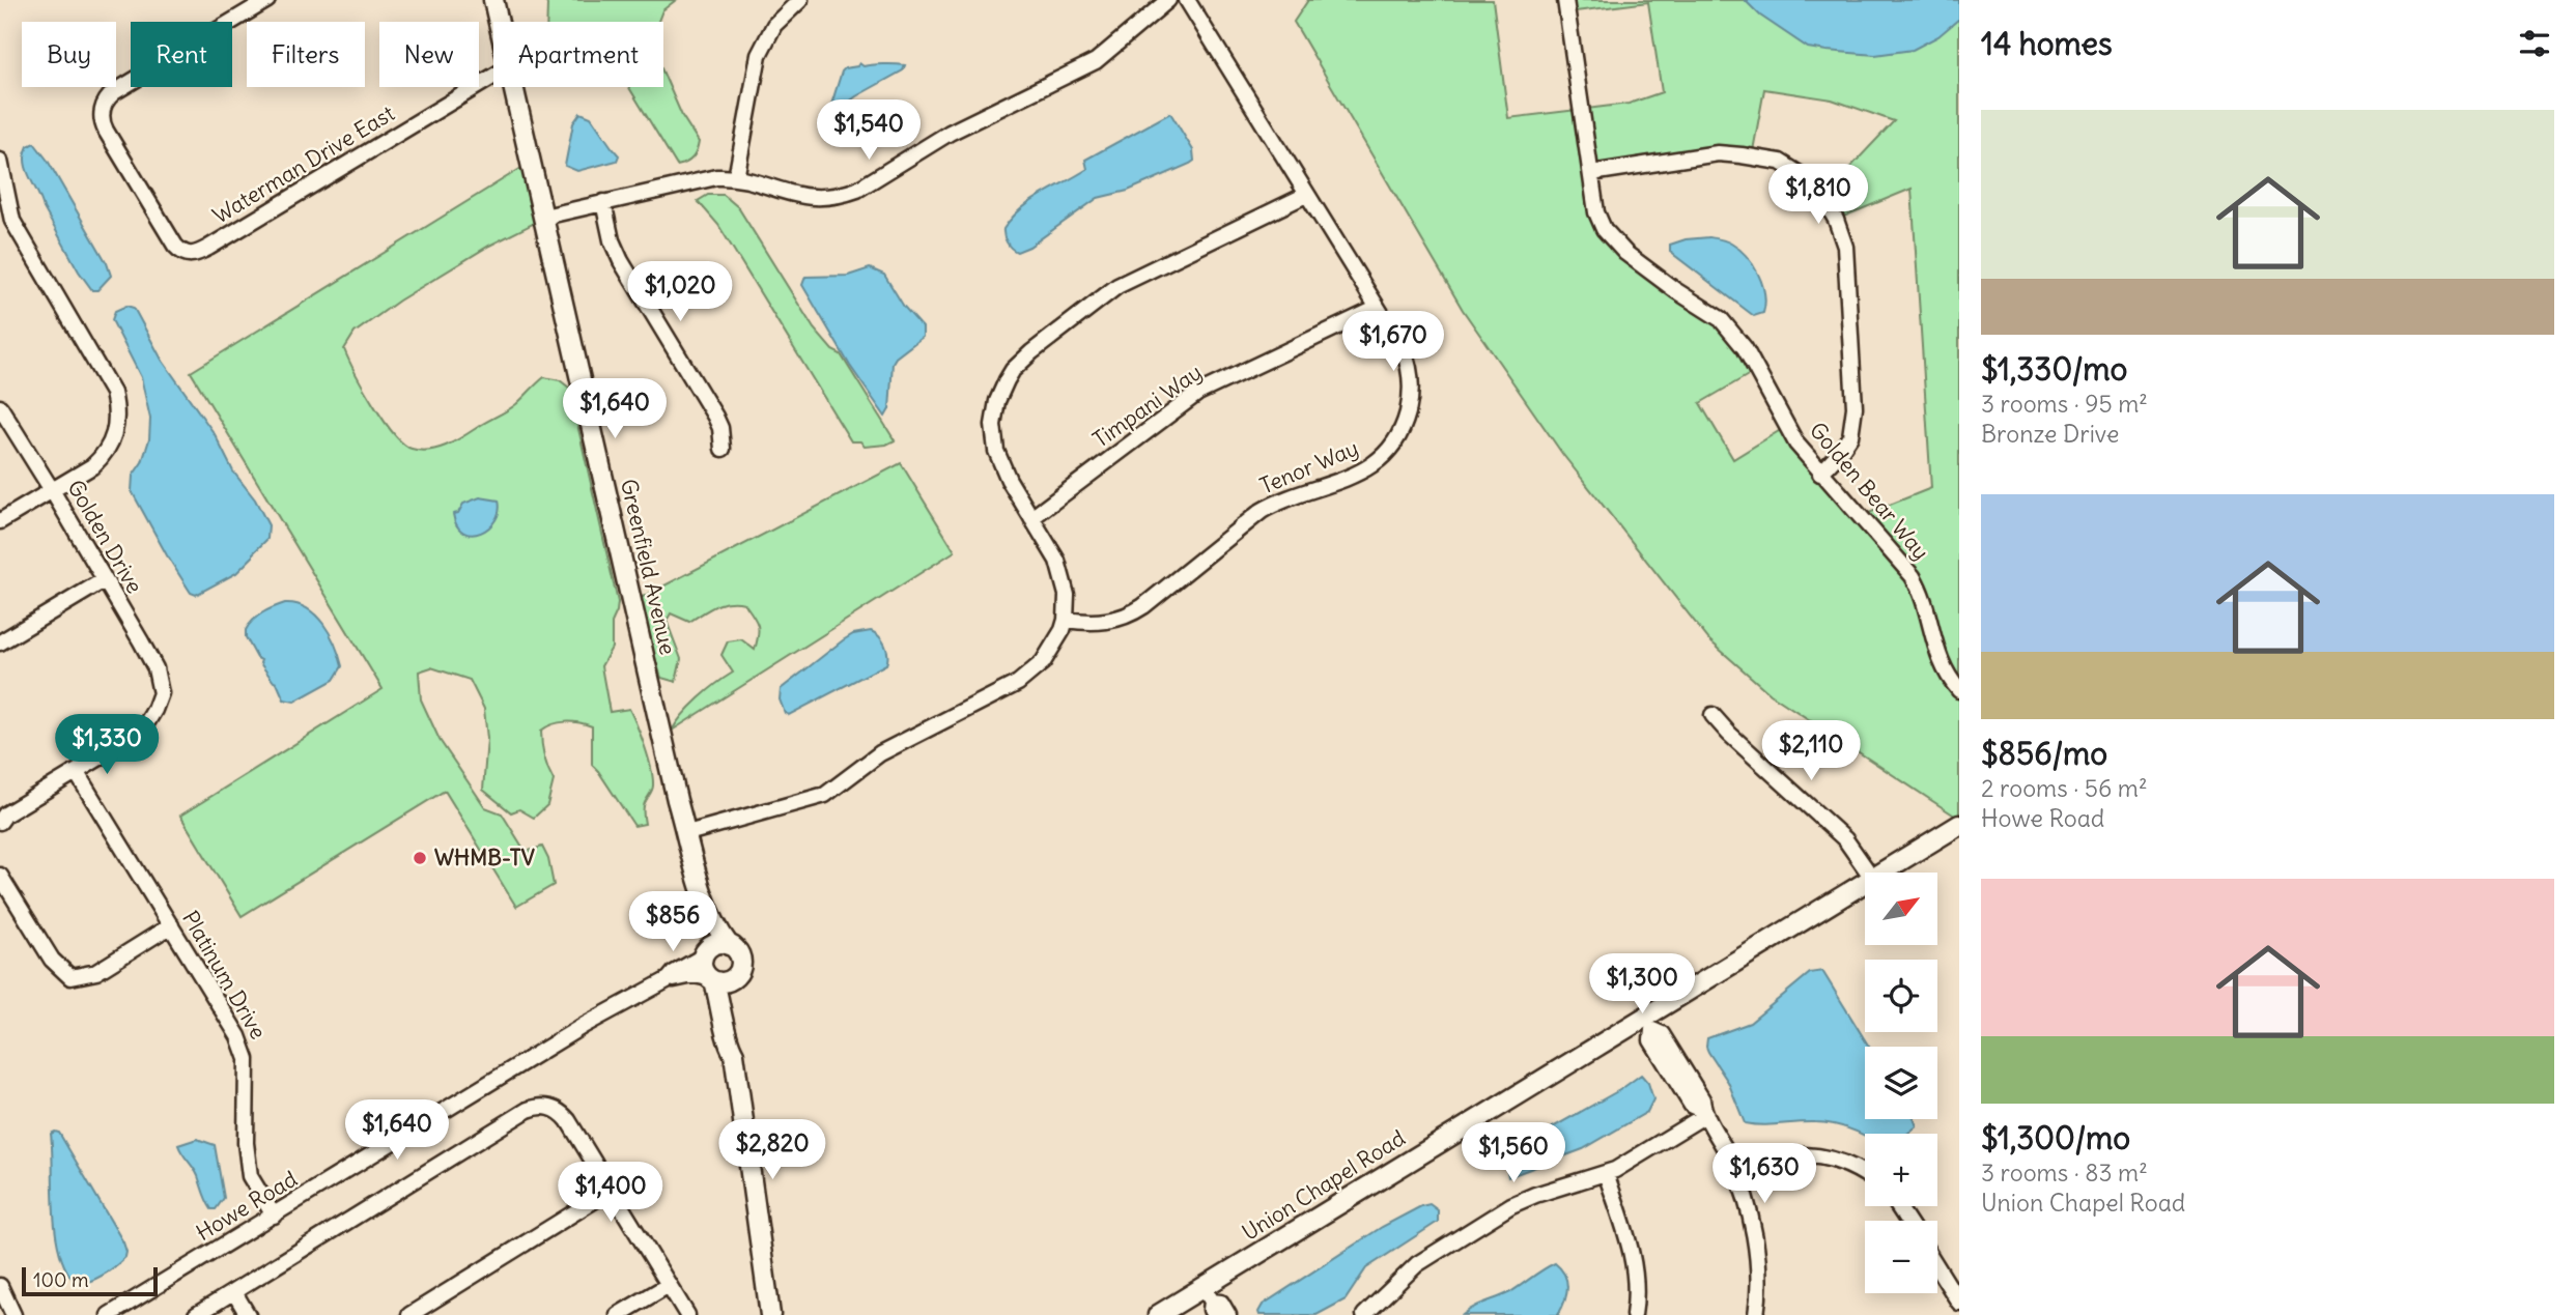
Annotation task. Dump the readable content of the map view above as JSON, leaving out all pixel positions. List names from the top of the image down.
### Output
{
  "streets": {
    "main road": ["Greenfield Avenue", "Union Chapel Road"],
    "street": [
      "Waterman Drive East",
      "Timpani Way",
      "Tenor Way",
      "Golden Bear Way",
      "Golden Drive",
      "Platinum Drive",
      "Howe Road"
    ]
  },
  "crossings": [
    ["Timpani Way", "Tenor Way"],
    ["Golden Drive", "Platinum Drive"],
    ["Greenfield Avenue", "Howe Road"],
    ["Platinum Drive", "Howe Road"]
  ],
  "places": ["WHMB-TV"],
  "scale_bar": "100 m",
  "north": "top right",
  "page": {
    "heading": "14 homes",
    "chip": [
      "Buy",
      "Rent",
      "Filters",
      "New",
      "Apartment"
    ],
    "list": [
      {
        "name": "$1,330/mo",
        "note": "3 rooms · 95 m² · Bronze Drive"
      },
      {
        "name": "$856/mo",
        "note": "2 rooms · 56 m² · Howe Road"
      },
      {
        "name": "$1,300/mo",
        "note": "3 rooms · 83 m² · Union Chapel Road"
      }
    ],
    "price": [
      "$1,540",
      "$1,810",
      "$1,020",
      "$1,670",
      "$1,640",
      "$1,330",
      "$2,110",
      "$856",
      "$1,300",
      "$1,640",
      "$2,820",
      "$1,560",
      "$1,630",
      "$1,400"
    ],
    "map_buttons": ["+", "−"],
    "scale": "100 m"
  }
}
